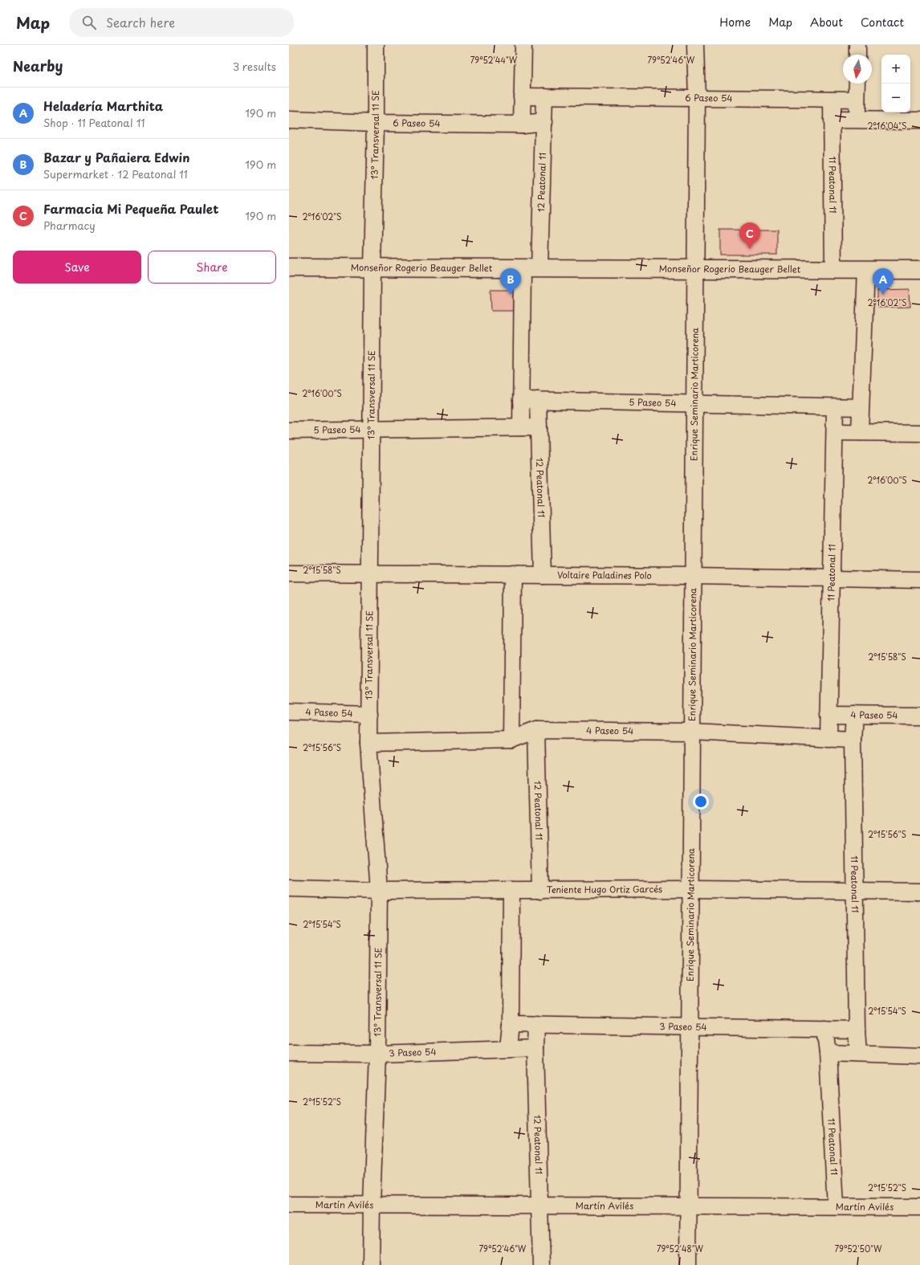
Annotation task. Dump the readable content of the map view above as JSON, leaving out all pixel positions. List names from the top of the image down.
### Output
{
  "streets": {
    "street": [
      "6 Paseo 54",
      "13° Transversal 11 SE",
      "12 Peatonal 11",
      "11 Peatonal 11",
      "Monseñor Rogerio Beauger Bellet",
      "Enrique Seminario Marticorena",
      "5 Paseo 54",
      "Voltaire Paladines Polo",
      "4 Paseo 54",
      "Teniente Hugo Ortiz Garcés",
      "3 Paseo 54",
      "Martín Avilés"
    ]
  },
  "crossings": [
    ["6 Paseo 54", "13° Transversal 11 SE"],
    ["6 Paseo 54", "12 Peatonal 11"],
    ["6 Paseo 54", "11 Peatonal 11"],
    ["6 Paseo 54", "Enrique Seminario Marticorena"],
    ["13° Transversal 11 SE", "Monseñor Rogerio Beauger Bellet"],
    ["13° Transversal 11 SE", "5 Paseo 54"],
    ["13° Transversal 11 SE", "Voltaire Paladines Polo"],
    ["13° Transversal 11 SE", "4 Paseo 54"],
    ["13° Transversal 11 SE", "Teniente Hugo Ortiz Garcés"],
    ["13° Transversal 11 SE", "3 Paseo 54"],
    ["13° Transversal 11 SE", "Martín Avilés"],
    ["12 Peatonal 11", "Monseñor Rogerio Beauger Bellet"],
    ["12 Peatonal 11", "5 Paseo 54"],
    ["12 Peatonal 11", "Voltaire Paladines Polo"],
    ["12 Peatonal 11", "4 Paseo 54"],
    ["12 Peatonal 11", "Teniente Hugo Ortiz Garcés"],
    ["12 Peatonal 11", "3 Paseo 54"],
    ["12 Peatonal 11", "Martín Avilés"],
    ["11 Peatonal 11", "Monseñor Rogerio Beauger Bellet"],
    ["11 Peatonal 11", "5 Paseo 54"],
    ["11 Peatonal 11", "Voltaire Paladines Polo"],
    ["11 Peatonal 11", "4 Paseo 54"],
    ["11 Peatonal 11", "Teniente Hugo Ortiz Garcés"],
    ["11 Peatonal 11", "3 Paseo 54"],
    ["11 Peatonal 11", "Martín Avilés"],
    ["Monseñor Rogerio Beauger Bellet", "Enrique Seminario Marticorena"],
    ["Enrique Seminario Marticorena", "5 Paseo 54"],
    ["Enrique Seminario Marticorena", "Voltaire Paladines Polo"],
    ["Enrique Seminario Marticorena", "4 Paseo 54"],
    ["Enrique Seminario Marticorena", "Teniente Hugo Ortiz Garcés"],
    ["Enrique Seminario Marticorena", "3 Paseo 54"],
    ["Enrique Seminario Marticorena", "Martín Avilés"]
  ],
  "north": "bottom",
  "page": {
    "header": "Map",
    "search": "Search here",
    "nav": [
      "Home",
      "Map",
      "About",
      "Contact"
    ],
    "heading": ["Nearby", "3 results"],
    "map_buttons": ["+", "−"],
    "list": [
      {
        "mark": "A",
        "name": "Heladería Marthita",
        "note": "Shop · 11 Peatonal 11",
        "value": "190 m"
      },
      {
        "mark": "B",
        "name": "Bazar y Pañaiera Edwin",
        "note": "Supermarket · 12 Peatonal 11",
        "value": "190 m"
      },
      {
        "mark": "C",
        "name": "Farmacia Mi Pequeña Paulet",
        "note": "Pharmacy",
        "value": "190 m"
      }
    ],
    "pins": ["C", "A", "B"],
    "buttons": ["Save", "Share"]
  },
  "coordinates": [
    "79°52'44\"W",
    "79°52'46\"W",
    "2°16'04\"S",
    "2°16'02\"S",
    "2°16'00\"S",
    "2°15'58\"S",
    "2°15'56\"S",
    "2°15'54\"S",
    "2°15'52\"S",
    "79°52'48\"W",
    "79°52'50\"W"
  ]
}
